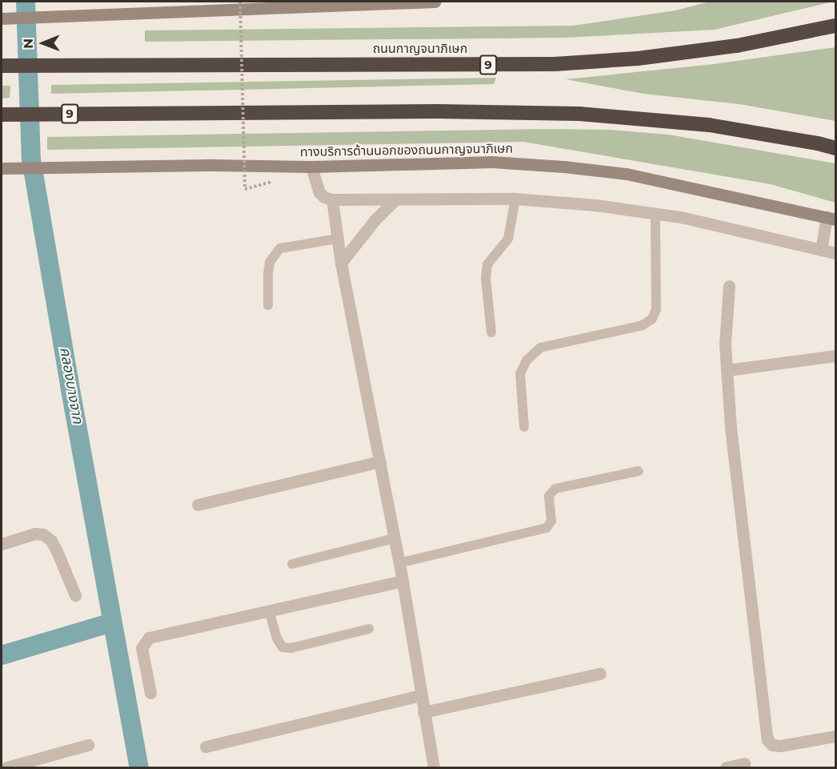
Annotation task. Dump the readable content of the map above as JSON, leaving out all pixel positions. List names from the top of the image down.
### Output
{
  "streets": {
    "highway": ["ถนนกาญจนาภิเษก", "9"],
    "main road": ["ทางบริการด้านนอกของถนนกาญจนาภิเษก"]
  },
  "water": ["คลองบางจาก"],
  "north": "left"
}
